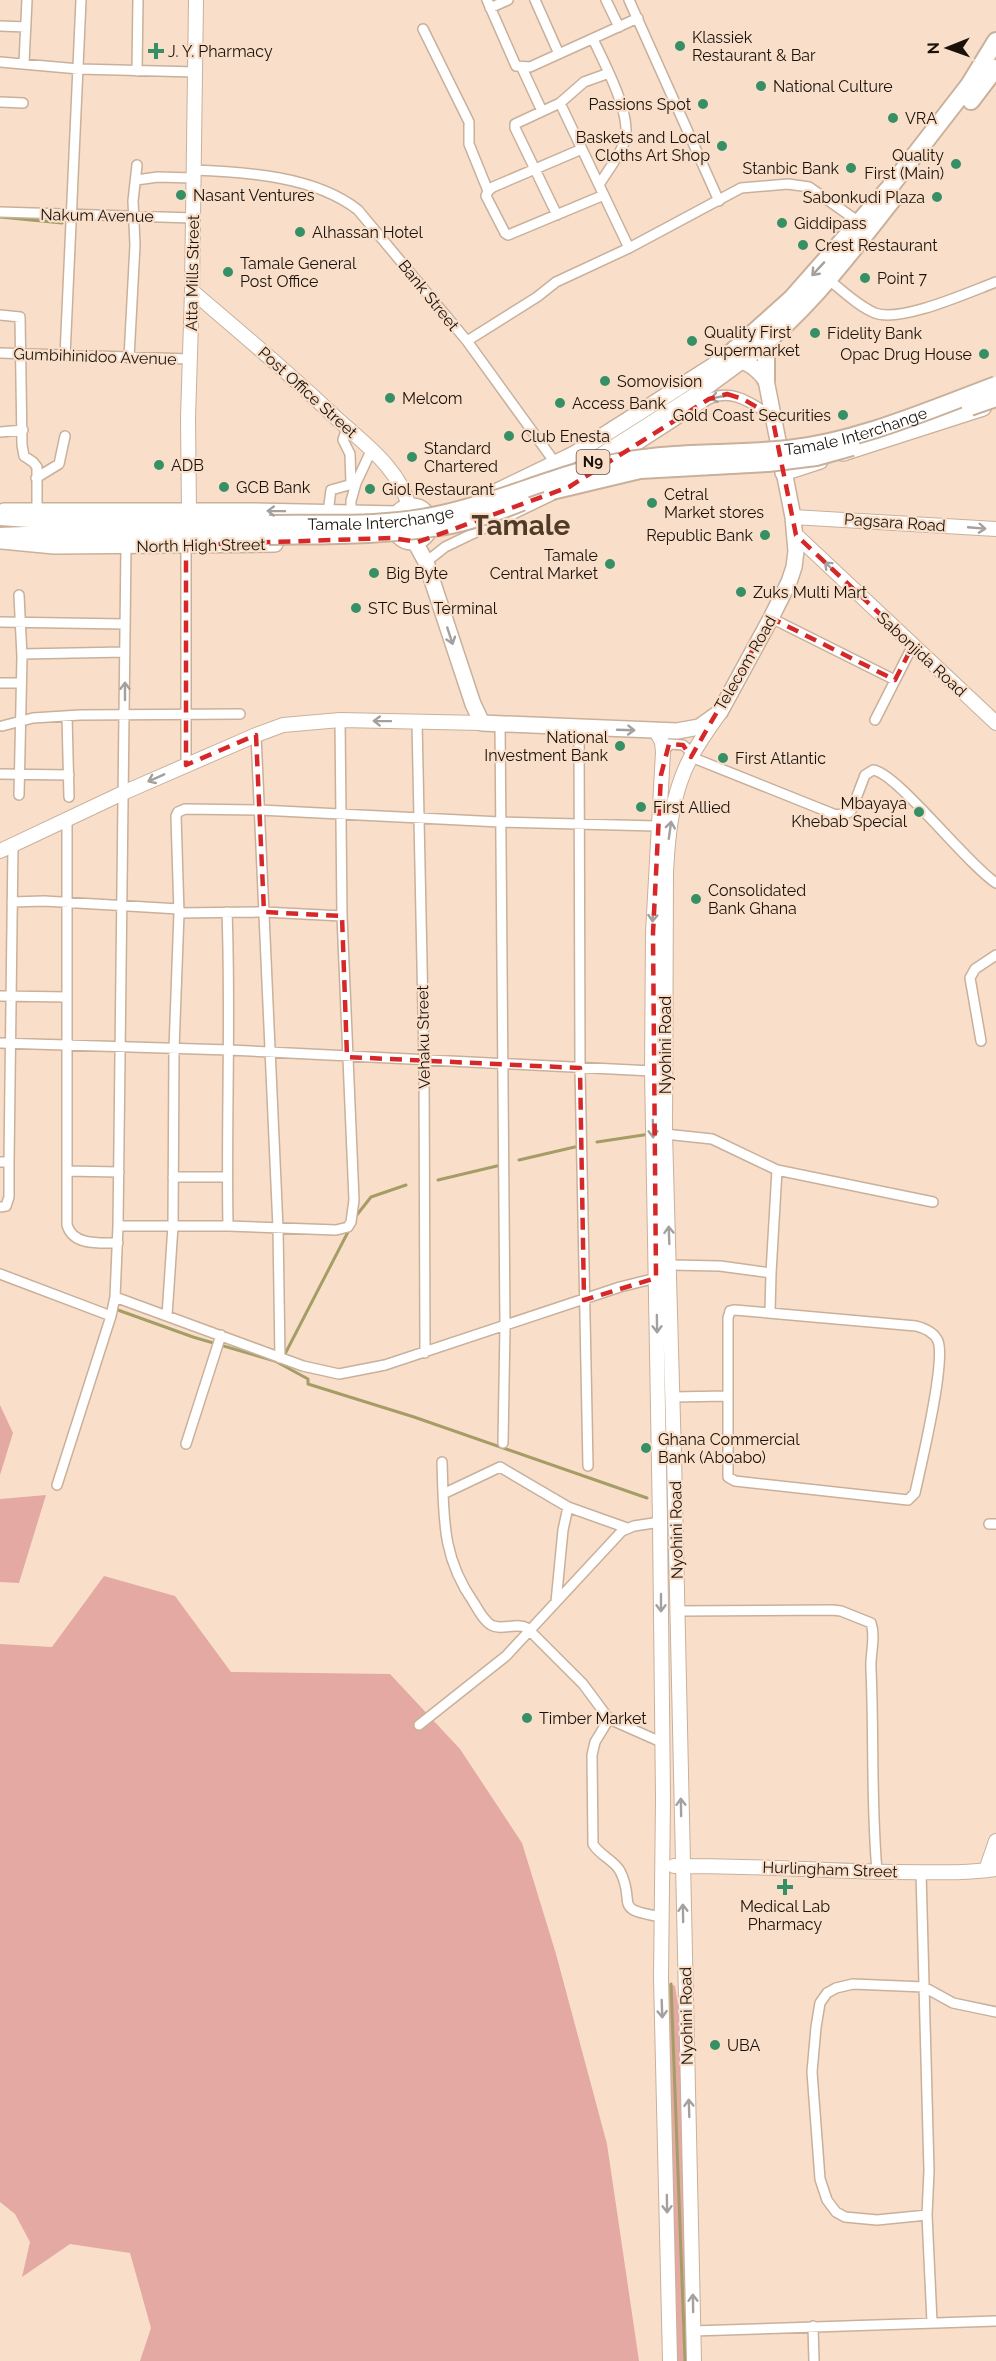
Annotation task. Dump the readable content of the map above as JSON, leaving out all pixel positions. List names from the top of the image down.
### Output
{
  "streets": {
    "highway": ["Tamale Interchange", "N9"],
    "main road": [
      "Atta Mills Street",
      "Post Office Street",
      "Pagsara Road",
      "North High Street",
      "Sabonjida Road",
      "Telecom Road",
      "Nyohini Road",
      "Hurlingham Street"
    ],
    "street": [
      "Nakum Avenue",
      "Bank Street",
      "Gumbihinidoo Avenue",
      "Vehaku Street"
    ]
  },
  "crossings": [
    ["Nakum Avenue", "Atta Mills Street"],
    ["Atta Mills Street", "Bank Street"],
    ["Atta Mills Street", "Gumbihinidoo Avenue"],
    ["Atta Mills Street", "Post Office Street"],
    ["Atta Mills Street", "North High Street"],
    ["Post Office Street", "N9"],
    ["Post Office Street", "North High Street"],
    ["N9", "North High Street"],
    ["Pagsara Road", "Telecom Road"],
    ["Sabonjida Road", "Telecom Road"],
    ["Telecom Road", "Nyohini Road"],
    ["Nyohini Road", "Hurlingham Street"]
  ],
  "one_way": ["Sabonjida Road"],
  "districts": ["Tamale"],
  "places": {
    "other": [
      "Klassiek Restaurant & Bar",
      "National Culture",
      "Passions Spot",
      "VRA",
      "Baskets and Local Cloths Art Shop",
      "Quality First (Main)",
      "Stanbic Bank",
      "Nasant Ventures",
      "Sabonkudi Plaza",
      "Giddipass",
      "Alhassan Hotel",
      "Crest Restaurant",
      "Tamale General Post Office",
      "Point 7",
      "Fidelity Bank",
      "Quality First Supermarket",
      "Opac Drug House",
      "Somovision",
      "Melcom",
      "Access Bank",
      "Gold Coast Securities",
      "Club Enesta",
      "Standard Chartered",
      "ADB",
      "GCB Bank",
      "Giol Restaurant",
      "Cetral Market stores",
      "Republic Bank",
      "Tamale Central Market",
      "Big Byte",
      "Zuks Multi Mart",
      "STC Bus Terminal",
      "National Investment Bank",
      "First Atlantic",
      "First Allied",
      "Mbayaya Khebab Special",
      "Consolidated Bank Ghana",
      "Ghana Commercial Bank (Aboabo)",
      "Timber Market",
      "UBA"
    ],
    "health": ["J. Y. Pharmacy", "Medical Lab Pharmacy"]
  },
  "north": "left"
}
